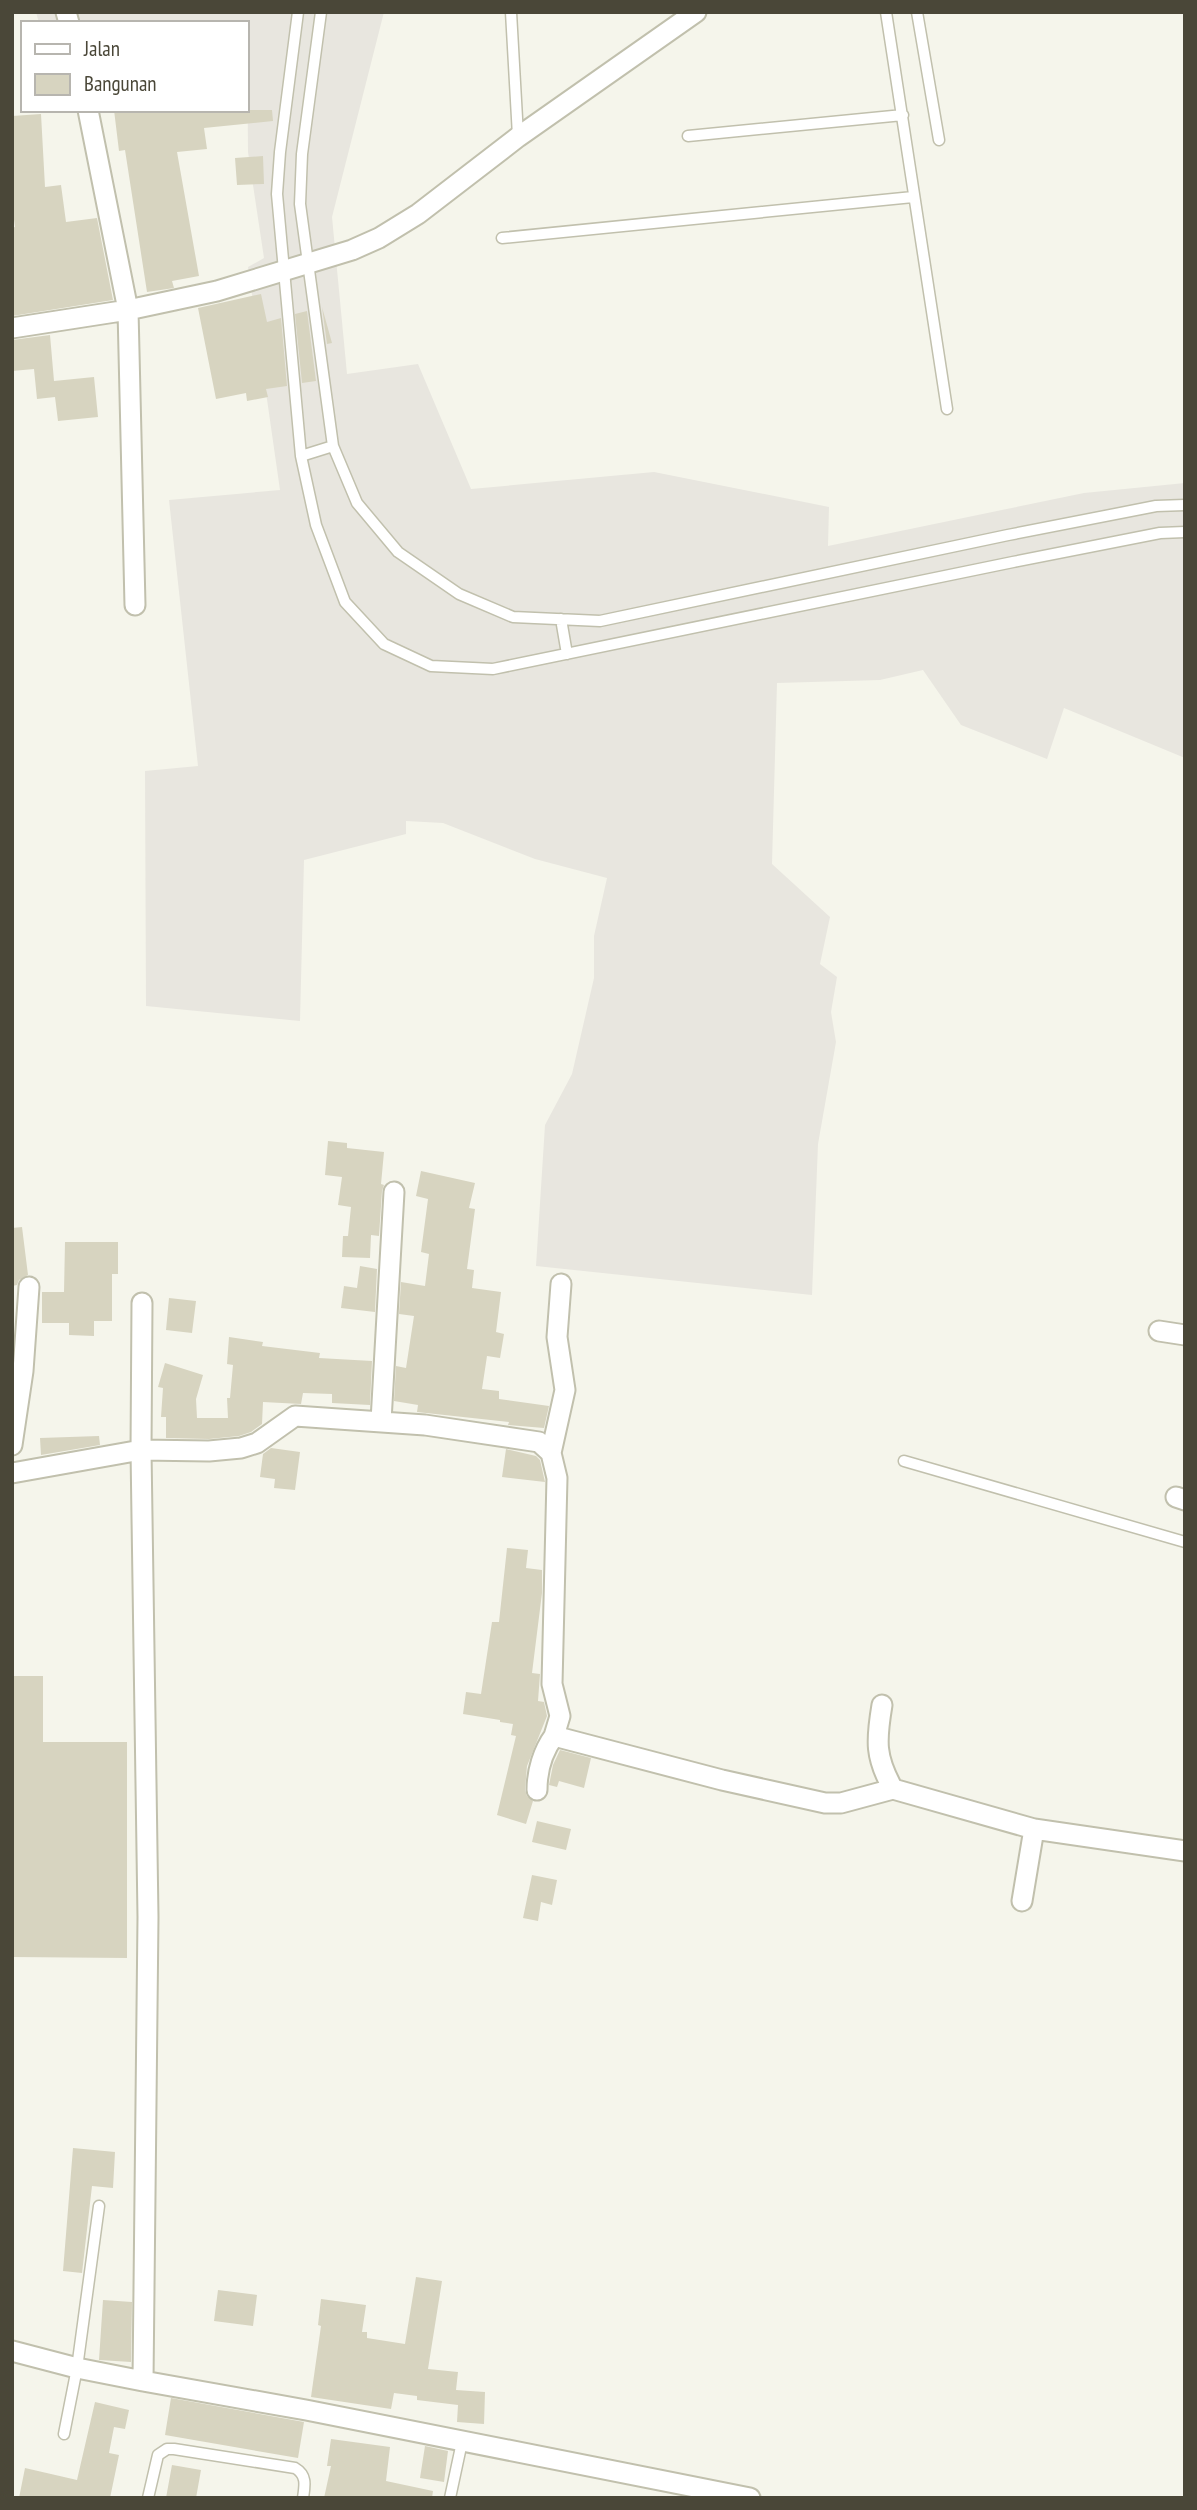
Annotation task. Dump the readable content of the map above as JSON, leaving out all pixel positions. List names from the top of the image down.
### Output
{
  "legend": ["Jalan", "Bangunan"]
}
